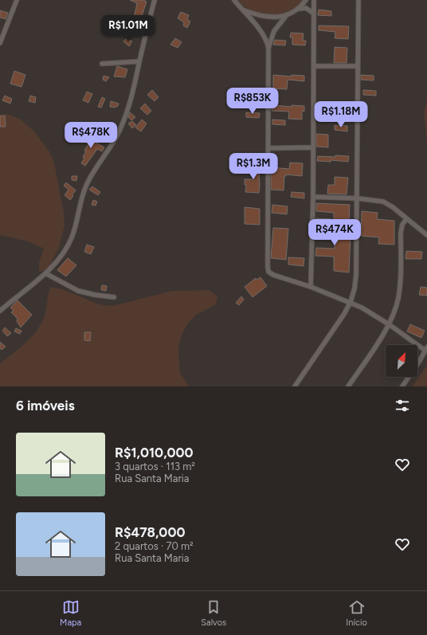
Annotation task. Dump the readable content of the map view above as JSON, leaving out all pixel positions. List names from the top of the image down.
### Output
{
  "north": "top right",
  "page": {
    "price": [
      "R$1.01M",
      "R$853K",
      "R$1.18M",
      "R$478K",
      "R$1.3M",
      "R$474K"
    ],
    "heading": "6 imóveis",
    "list": [
      {
        "name": "R$1,010,000",
        "note": "3 quartos · 113 m² · Rua Santa Maria"
      },
      {
        "name": "R$478,000",
        "note": "2 quartos · 70 m² · Rua Santa Maria"
      }
    ],
    "tabs": ["Mapa", "Salvos", "Início"]
  }
}
